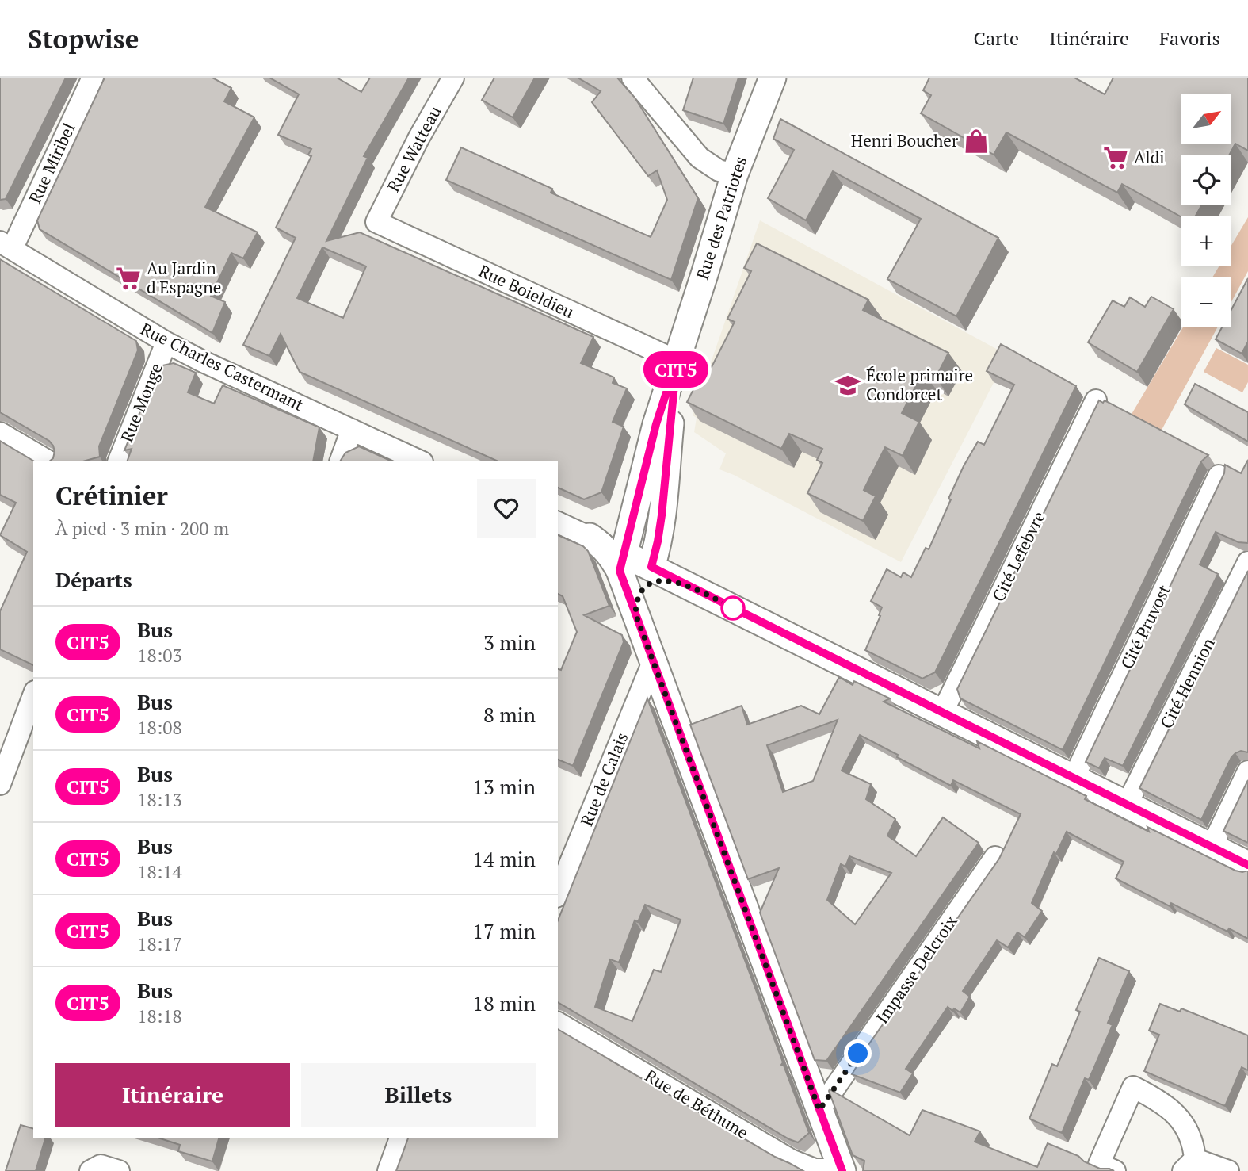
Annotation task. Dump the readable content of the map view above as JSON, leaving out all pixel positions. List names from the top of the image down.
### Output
{
  "streets": {
    "street": [
      "Rue Watteau",
      "Rue Miribel",
      "Rue des Patriotes",
      "Rue Boieldieu",
      "Rue Charles Castermant",
      "Rue Monge",
      "Cité Lefebvre",
      "Cité Pruvost",
      "Cité Hennion",
      "Rue de Calais",
      "Impasse Delcroix",
      "Rue de Béthune"
    ]
  },
  "crossings": [
    ["Rue Watteau", "Rue Boieldieu"],
    ["Rue Miribel", "Rue Charles Castermant"],
    ["Rue des Patriotes", "Rue Boieldieu"],
    ["Rue Charles Castermant", "Rue Monge"]
  ],
  "places": {
    "shop": ["Henri Boucher"],
    "supermarket": ["Aldi", "Au Jardin d'Espagne"],
    "school or university": ["École primaire Condorcet"]
  },
  "lines": ["bus line CIT5"],
  "north": "top right",
  "page": {
    "header": "Stopwise",
    "nav": ["Carte", "Itinéraire", "Favoris"],
    "on_map": "CIT5",
    "map_buttons": ["+", "−"],
    "heading": [
      ["Crétinier", "À pied · 3 min · 200 m"],
      "Départs"
    ],
    "list": [
      {
        "mark": "CIT5",
        "name": "Bus",
        "note": "18:03",
        "value": "3 min"
      },
      {
        "mark": "CIT5",
        "name": "Bus",
        "note": "18:08",
        "value": "8 min"
      },
      {
        "mark": "CIT5",
        "name": "Bus",
        "note": "18:13",
        "value": "13 min"
      },
      {
        "mark": "CIT5",
        "name": "Bus",
        "note": "18:14",
        "value": "14 min"
      },
      {
        "mark": "CIT5",
        "name": "Bus",
        "note": "18:17",
        "value": "17 min"
      },
      {
        "mark": "CIT5",
        "name": "Bus",
        "note": "18:18",
        "value": "18 min"
      }
    ],
    "buttons": ["Itinéraire", "Billets"]
  }
}
